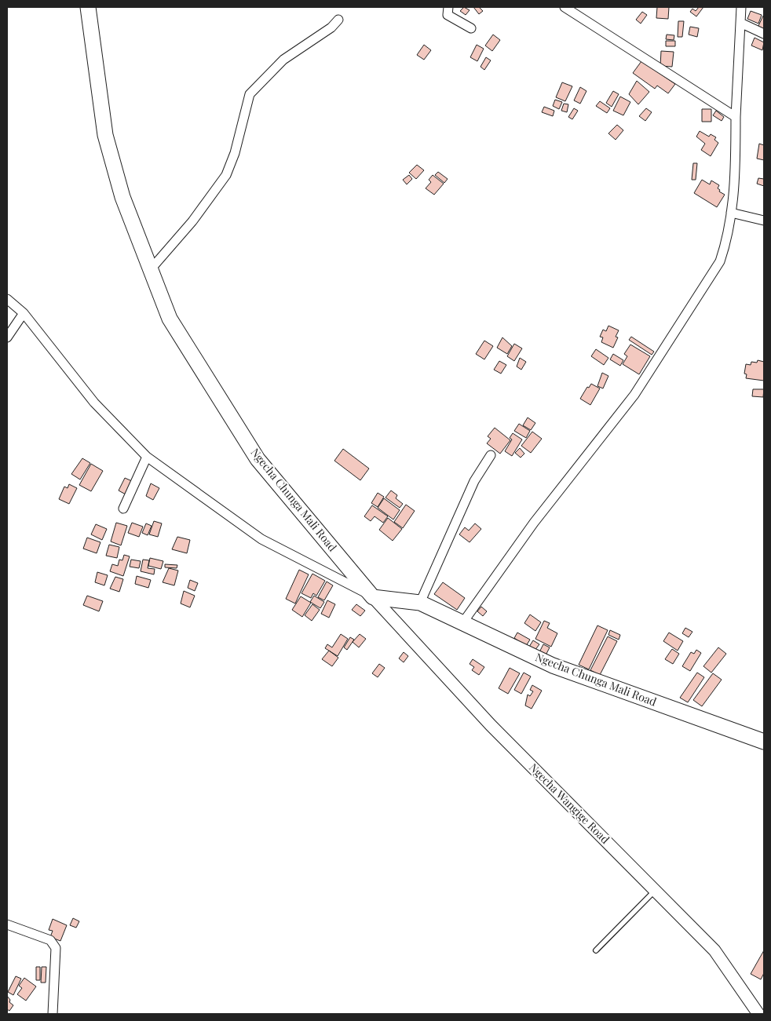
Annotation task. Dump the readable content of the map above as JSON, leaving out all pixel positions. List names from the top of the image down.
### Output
{
  "streets": {
    "main road": ["Ngecha Chunga Mali Road"],
    "street": ["Ngecha Wangige Road"]
  },
  "crossings": [
    ["Ngecha Chunga Mali Road", "Ngecha Wangige Road"]
  ]
}
